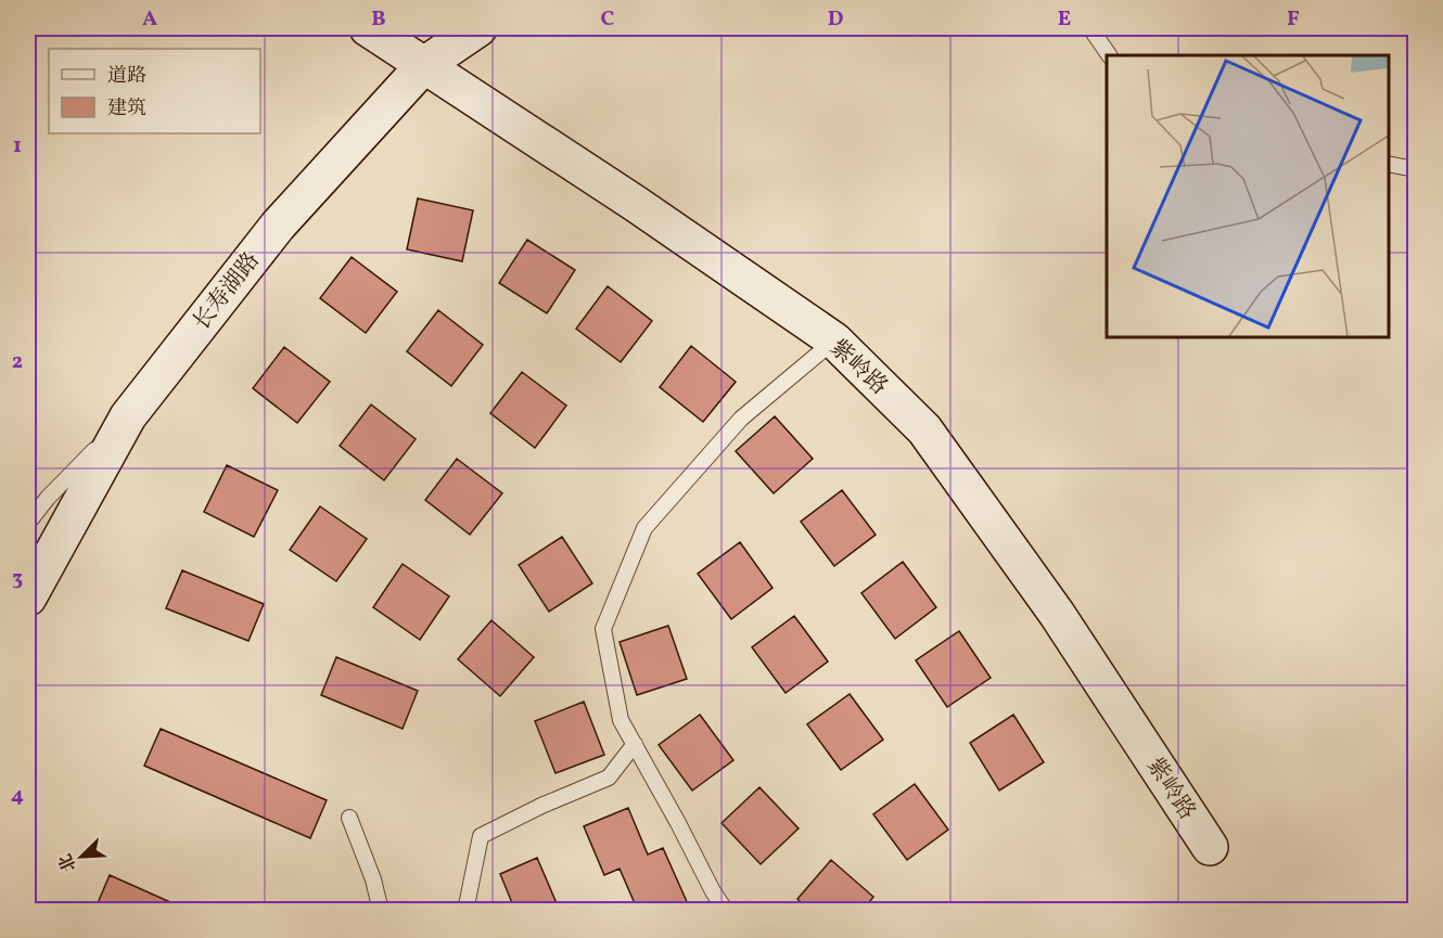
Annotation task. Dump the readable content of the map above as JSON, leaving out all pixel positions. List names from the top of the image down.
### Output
{
  "streets": {
    "street": ["长寿湖路", "紫岭路"]
  },
  "crossings": [
    ["长寿湖路", "紫岭路"]
  ],
  "legend": ["道路", "建筑"],
  "north": "bottom left",
  "grid": {
    "columns": [
      "A",
      "B",
      "C",
      "D",
      "E",
      "F"
    ],
    "rows": [
      "1",
      "2",
      "3",
      "4"
    ]
  }
}
